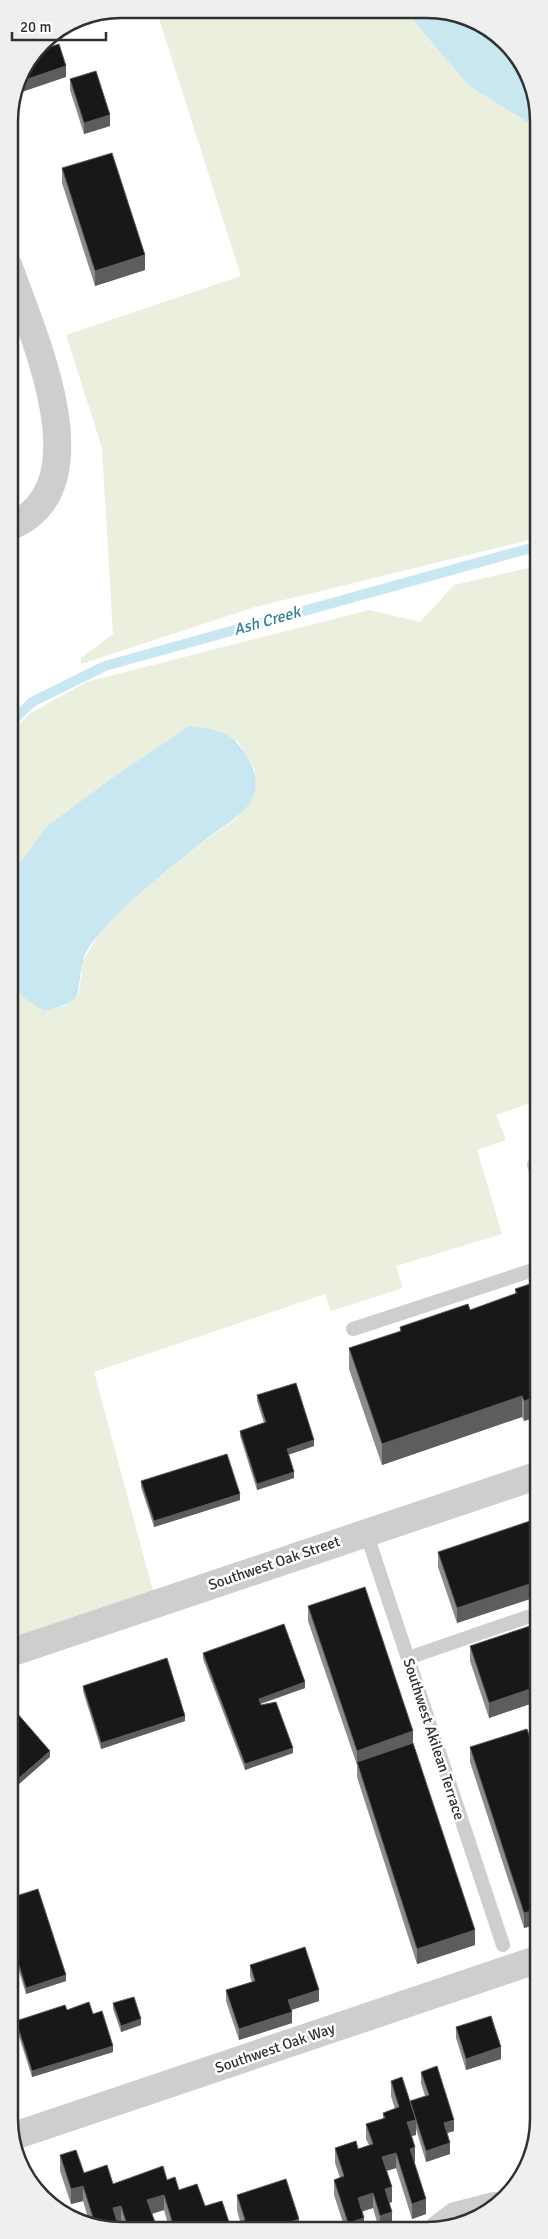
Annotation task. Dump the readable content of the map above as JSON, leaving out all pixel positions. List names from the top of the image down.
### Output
{
  "streets": {
    "street": ["Southwest Oak Street", "Southwest Oak Way"],
    "lane": ["Southwest Akilean Terrace"]
  },
  "crossings": [
    ["Southwest Oak Street", "Southwest Akilean Terrace"]
  ],
  "water": ["Ash Creek"],
  "scale_bar": "20 m"
}
